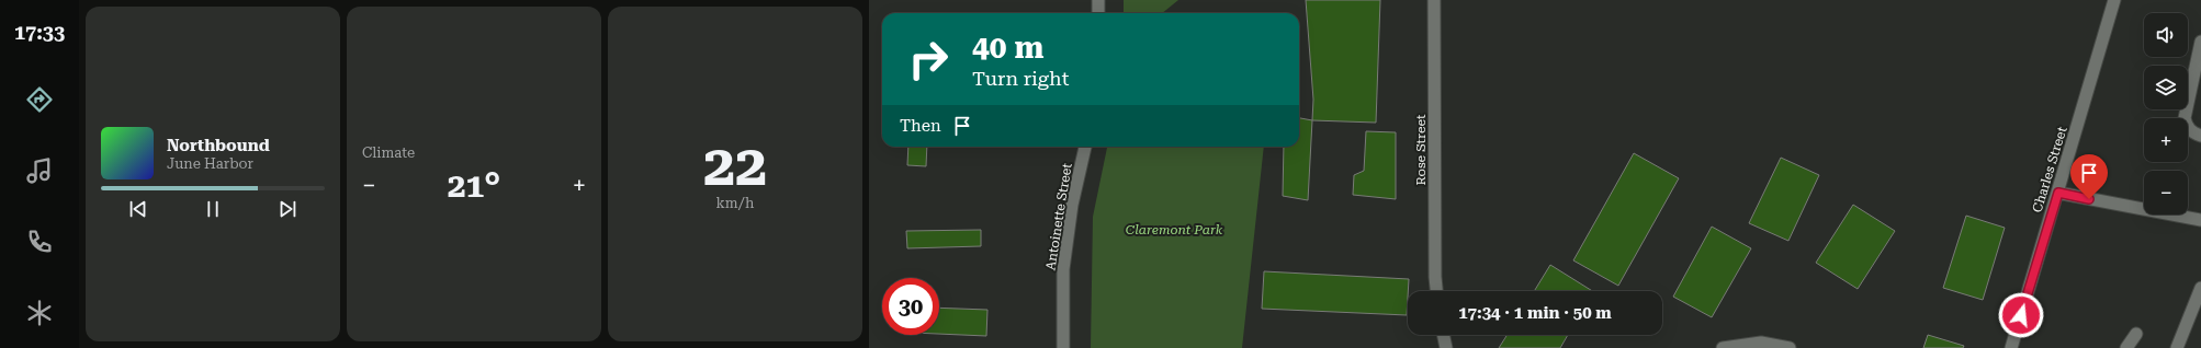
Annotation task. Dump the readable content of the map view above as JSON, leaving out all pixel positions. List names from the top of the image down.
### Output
{
  "streets": {
    "street": ["Rose Street", "Charles Street", "Antoinette Street"]
  },
  "parks": ["Claremont Park"],
  "page": {
    "tabs": "17:33",
    "tile": [
      "Climate",
      ["22", "km/h"]
    ],
    "map_buttons": ["+", "−"],
    "turn": ["40 m", "Turn right"],
    "then": "Then",
    "song": ["Northbound", "June Harbor"],
    "heat": ["−", "21°", "+"],
    "limit": "30",
    "trip": "17:34 · 1 min · 50 m"
  }
}
